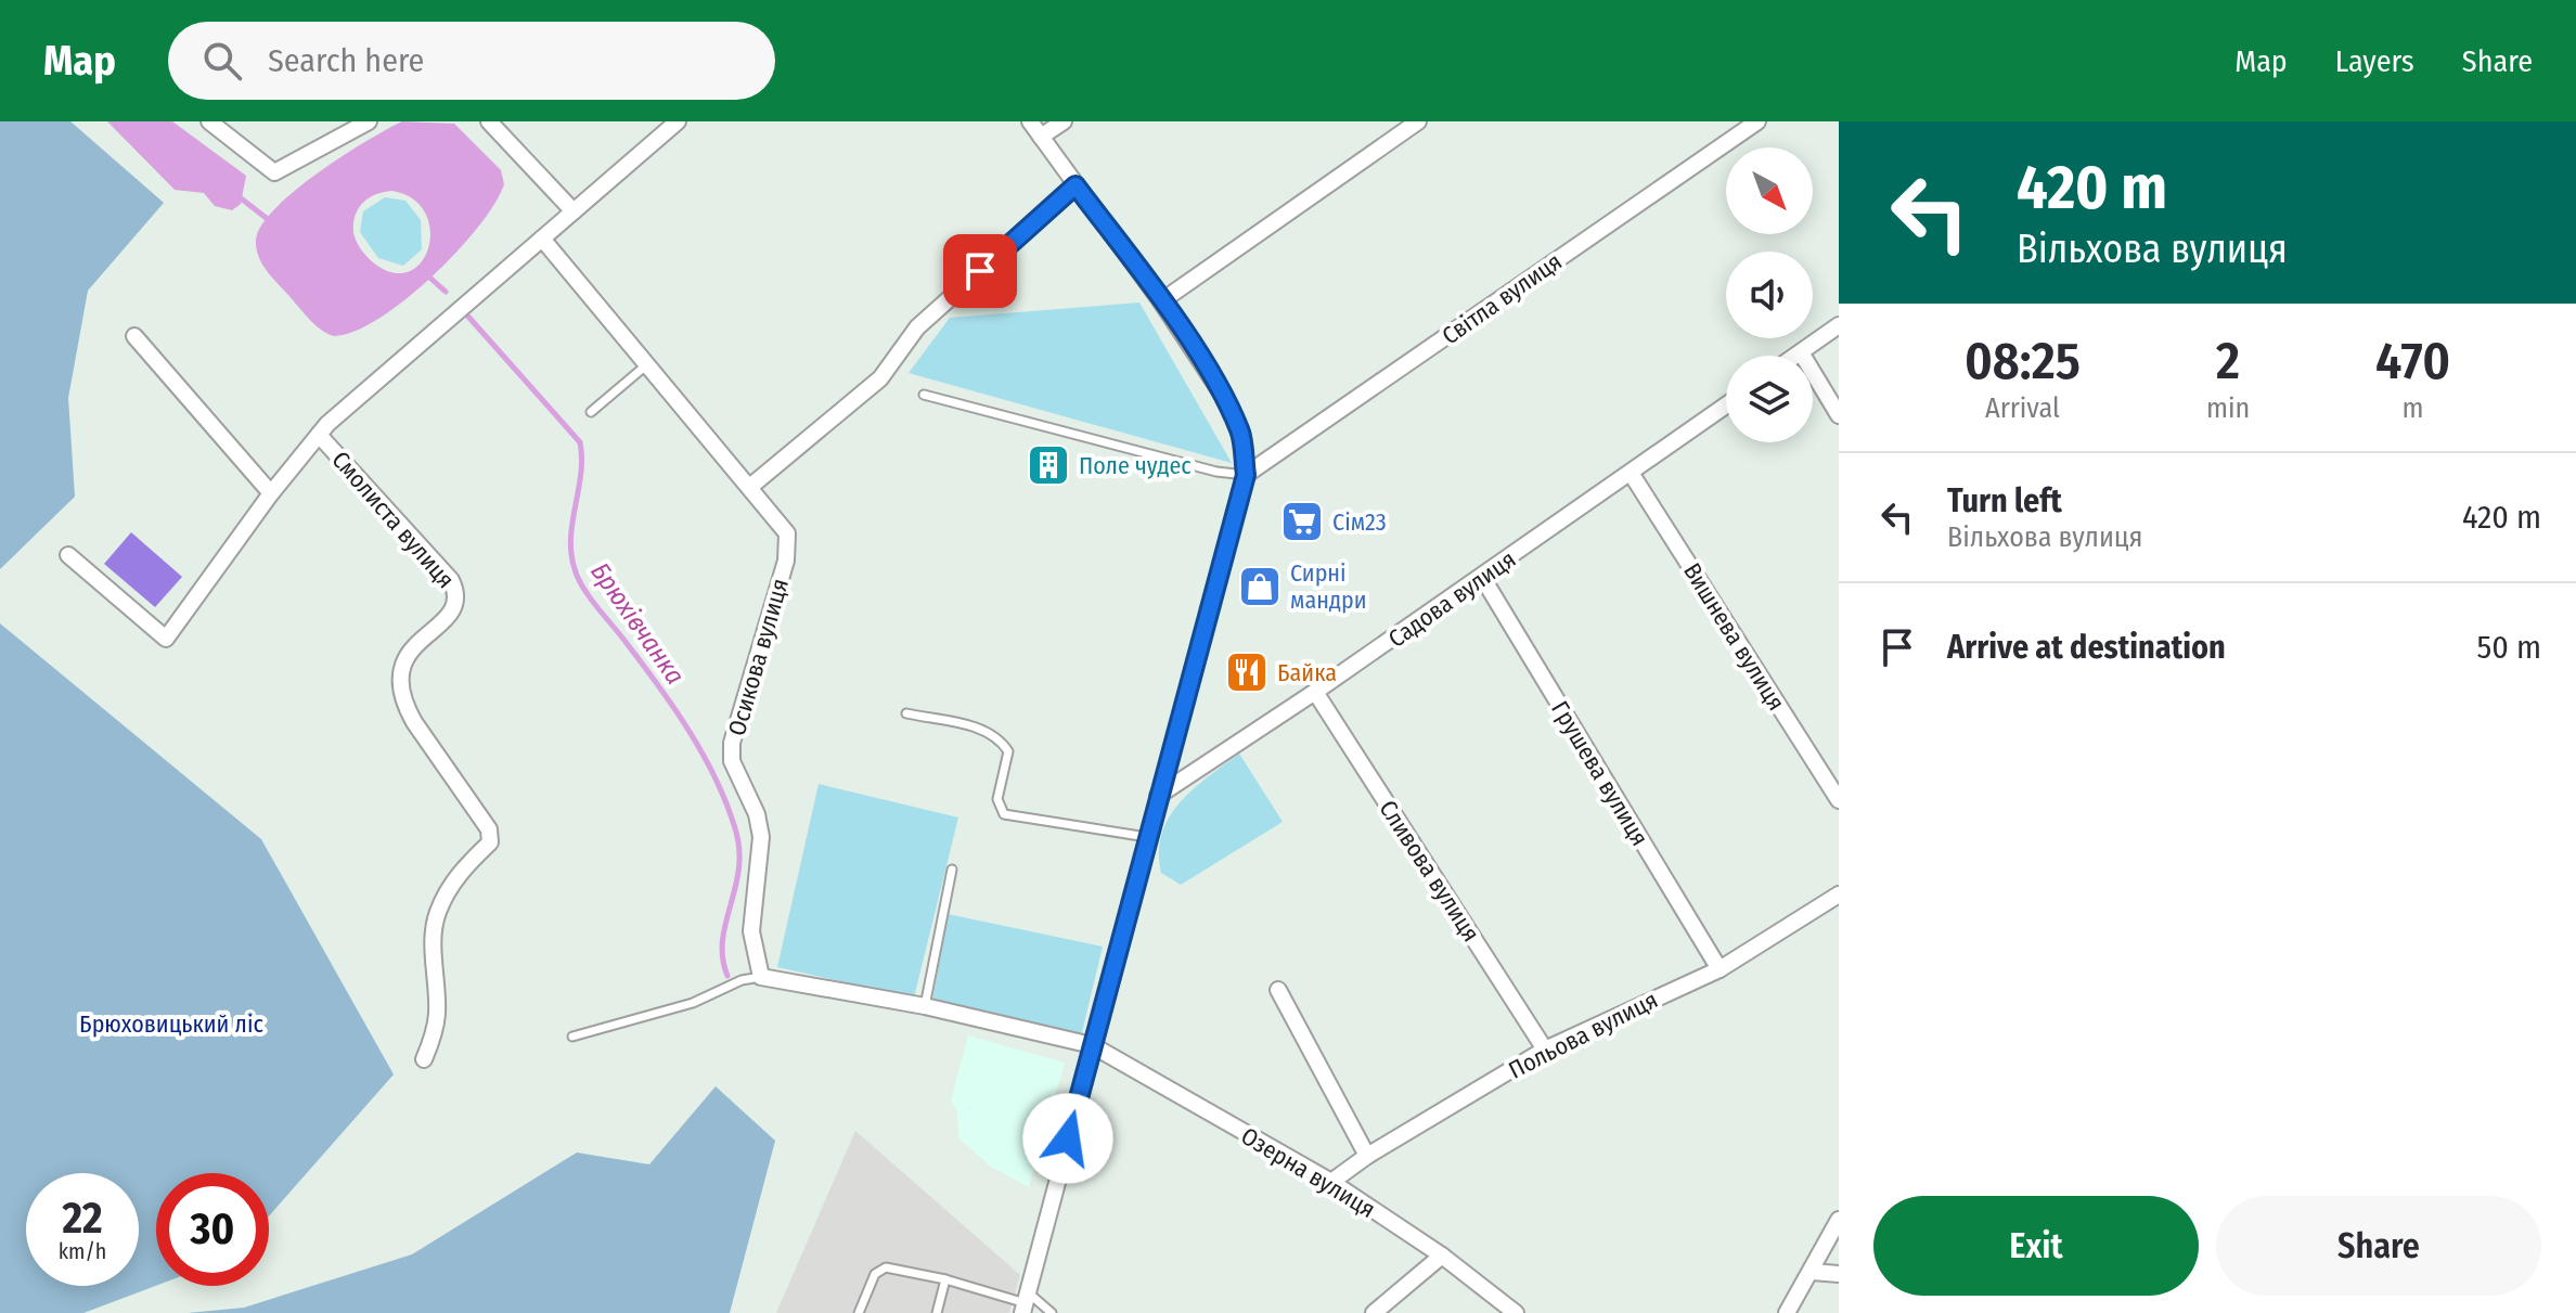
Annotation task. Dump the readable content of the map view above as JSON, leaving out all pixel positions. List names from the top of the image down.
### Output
{
  "streets": {
    "street": [
      "Світла вулиця",
      "Смолиста вулиця",
      "Садова вулиця",
      "Вишнева вулиця",
      "Осикова вулиця",
      "Грушева вулиця",
      "Сливова вулиця",
      "Польова вулиця",
      "Озерна вулиця"
    ]
  },
  "crossings": [
    ["Смолиста вулиця", "Осикова вулиця"],
    ["Садова вулиця", "Вишнева вулиця"],
    ["Садова вулиця", "Грушева вулиця"],
    ["Садова вулиця", "Сливова вулиця"],
    ["Грушева вулиця", "Польова вулиця"],
    ["Сливова вулиця", "Польова вулиця"],
    ["Польова вулиця", "Озерна вулиця"]
  ],
  "water": ["Брюхівчанка"],
  "parks": ["Брюховицький ліс"],
  "places": {
    "building": ["Поле чудес"],
    "supermarket": ["Сім23"],
    "shop": ["Сирні мандри"],
    "restaurant": ["Байка"]
  },
  "north": "bottom right",
  "page": {
    "header": "Map",
    "search": "Search here",
    "nav": ["Map", "Layers", "Share"],
    "turn": ["420 m", "Вільхова вулиця"],
    "eta": [
      "08:25",
      "Arrival",
      "2",
      "min",
      "470",
      "m"
    ],
    "list": [
      {
        "name": "Turn left",
        "note": "Вільхова вулиця",
        "value": "420 m"
      },
      {
        "name": "Arrive at destination",
        "value": "50 m"
      }
    ],
    "speed": "22 km/h",
    "limit": "30",
    "buttons": ["Exit", "Share"]
  }
}
